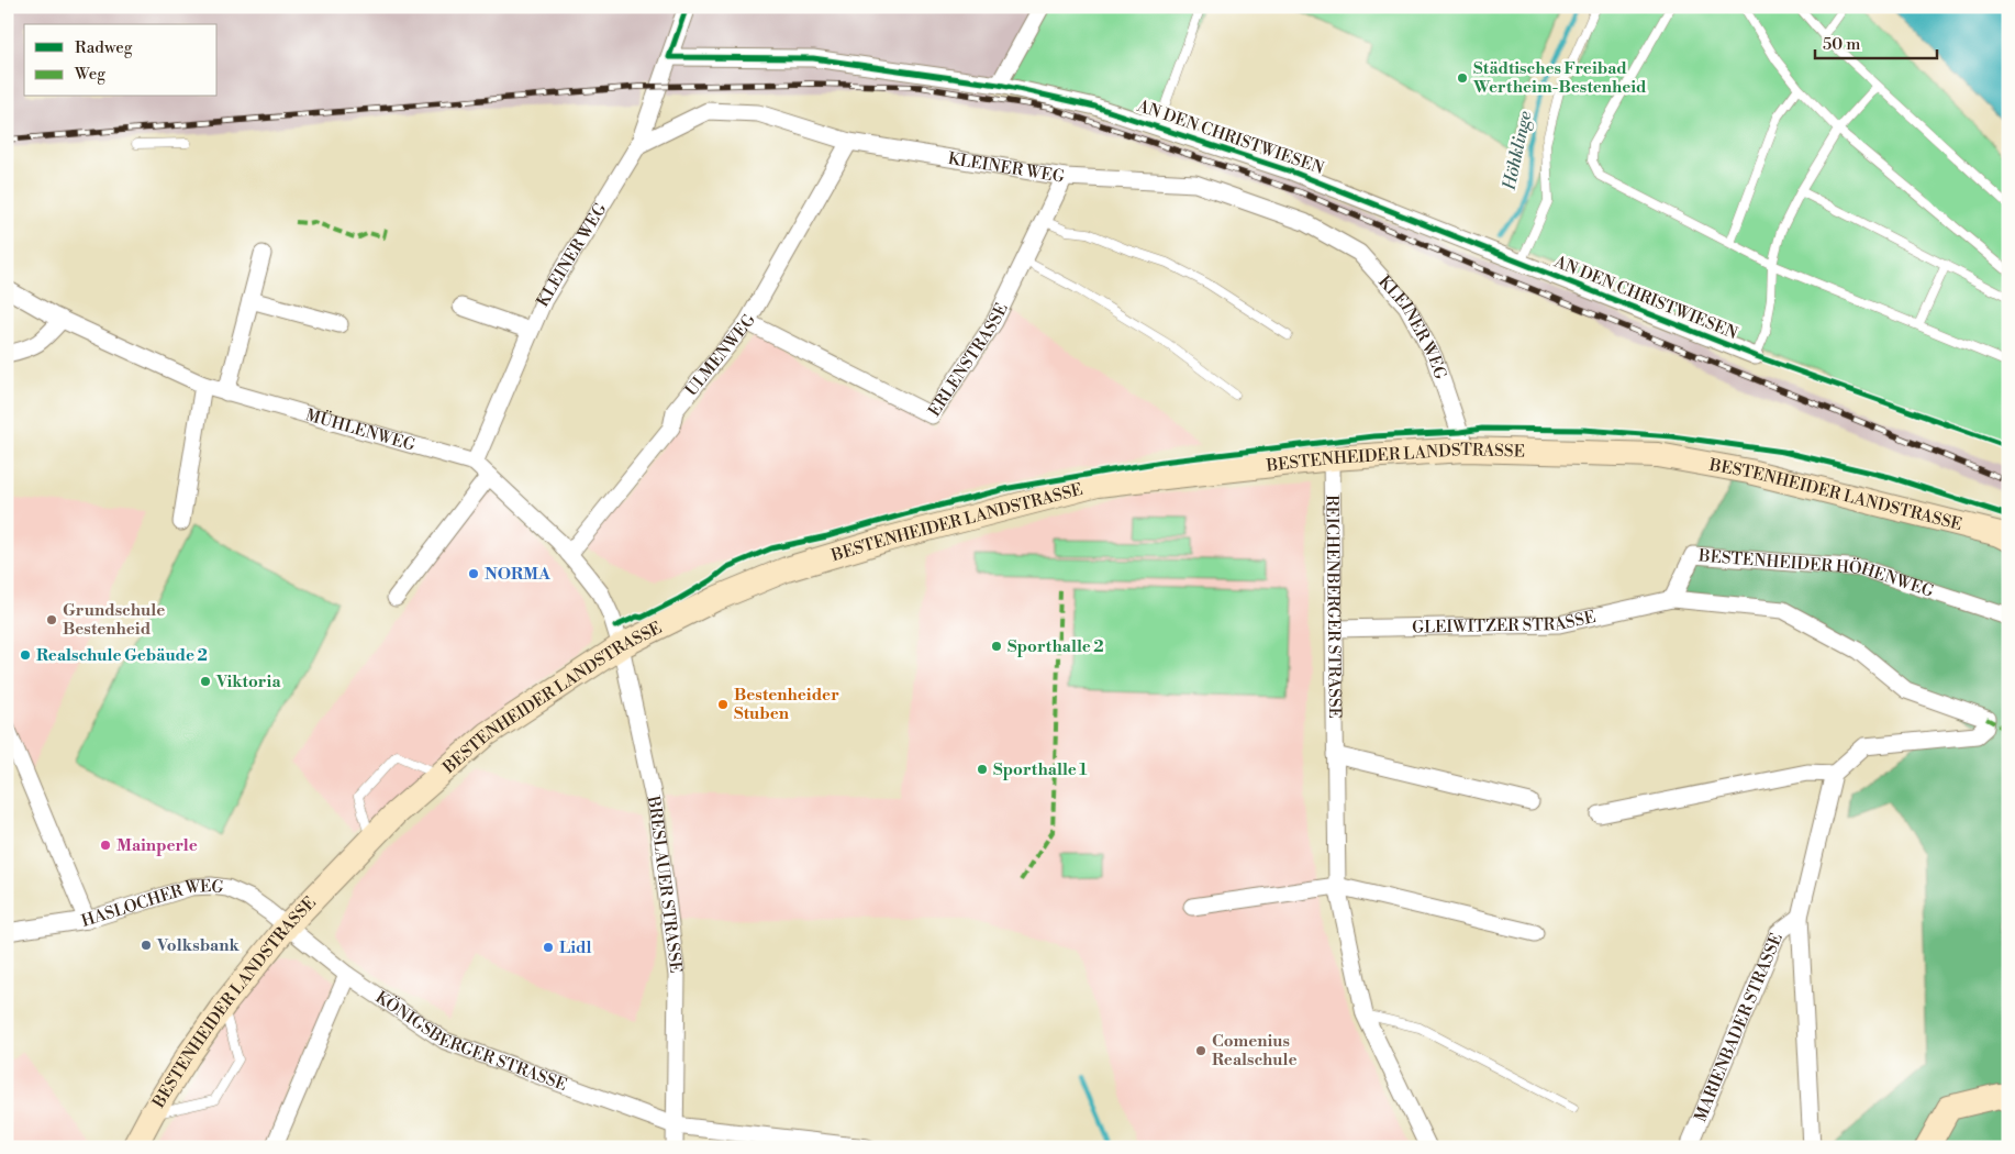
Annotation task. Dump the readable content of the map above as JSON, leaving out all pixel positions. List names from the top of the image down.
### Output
{
  "streets": {
    "main road": ["BESTENHEIDER LANDSTRASSE"],
    "street": [
      "AN DEN CHRISTWIESEN",
      "KLEINER WEG",
      "ULMENWEG",
      "ERLENSTRASSE",
      "MÜHLENWEG",
      "BESTENHEIDER HÖHENWEG",
      "REICHENBERGER STRASSE",
      "GLEIWITZER STRASSE",
      "BRESLAUER STRASSE",
      "HASLOCHER WEG",
      "MARIENBADER STRASSE",
      "KÖNIGSBERGER STRASSE"
    ]
  },
  "crossings": [
    ["KLEINER WEG", "ULMENWEG"],
    ["KLEINER WEG", "ERLENSTRASSE"],
    ["KLEINER WEG", "MÜHLENWEG"],
    ["KLEINER WEG", "BESTENHEIDER LANDSTRASSE"],
    ["ULMENWEG", "ERLENSTRASSE"],
    ["ULMENWEG", "MÜHLENWEG"],
    ["MÜHLENWEG", "BESTENHEIDER LANDSTRASSE"],
    ["MÜHLENWEG", "BRESLAUER STRASSE"],
    ["BESTENHEIDER LANDSTRASSE", "REICHENBERGER STRASSE"],
    ["BESTENHEIDER LANDSTRASSE", "BRESLAUER STRASSE"],
    ["BESTENHEIDER LANDSTRASSE", "HASLOCHER WEG"],
    ["BESTENHEIDER LANDSTRASSE", "KÖNIGSBERGER STRASSE"],
    ["BESTENHEIDER HÖHENWEG", "GLEIWITZER STRASSE"],
    ["REICHENBERGER STRASSE", "GLEIWITZER STRASSE"],
    ["BRESLAUER STRASSE", "KÖNIGSBERGER STRASSE"],
    ["HASLOCHER WEG", "KÖNIGSBERGER STRASSE"]
  ],
  "water": ["Höhklinge"],
  "places": [
    "Städtisches Freibad Wertheim-Bestenheid",
    "NORMA",
    "Grundschule Bestenheid",
    "Sporthalle 2",
    "Realschule Gebäude 2",
    "Viktoria",
    "Bestenheider Stuben",
    "Sporthalle 1",
    "Mainperle",
    "Volksbank",
    "Lidl",
    "Comenius Realschule"
  ],
  "legend": ["Radweg", "Weg"],
  "scale_bar": "50 m"
}
